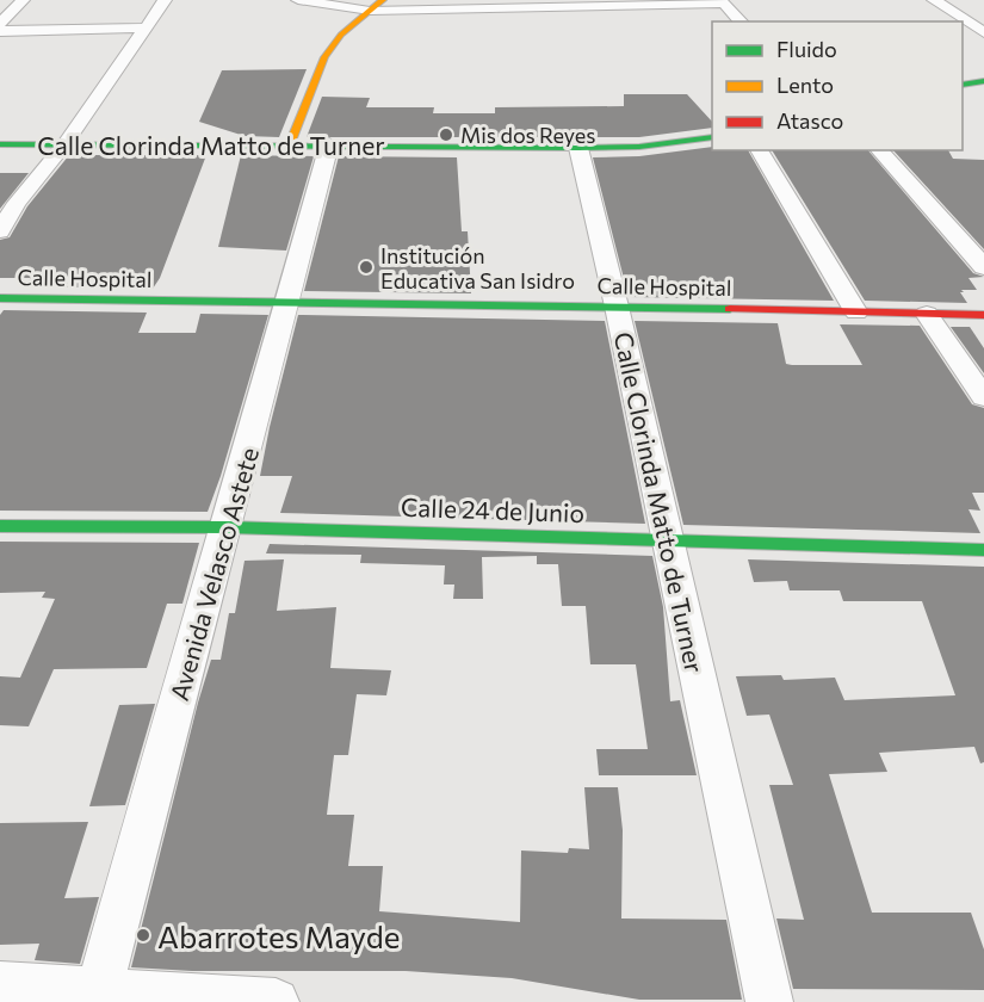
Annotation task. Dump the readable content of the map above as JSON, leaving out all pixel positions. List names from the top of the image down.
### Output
{
  "streets": {
    "street": [
      "Calle Clorinda Matto de Turner",
      "Calle Hospital",
      "Calle 24 de Junio",
      "Avenida Velasco Astete"
    ]
  },
  "crossings": [
    ["Calle Clorinda Matto de Turner", "Calle Hospital"],
    ["Calle Clorinda Matto de Turner", "Calle 24 de Junio"],
    ["Calle Clorinda Matto de Turner", "Avenida Velasco Astete"],
    ["Calle Hospital", "Avenida Velasco Astete"],
    ["Calle 24 de Junio", "Avenida Velasco Astete"]
  ],
  "places": ["Mis dos Reyes", "Institución Educativa San Isidro", "Abarrotes Mayde"],
  "legend": ["Fluido", "Lento", "Atasco"]
}
